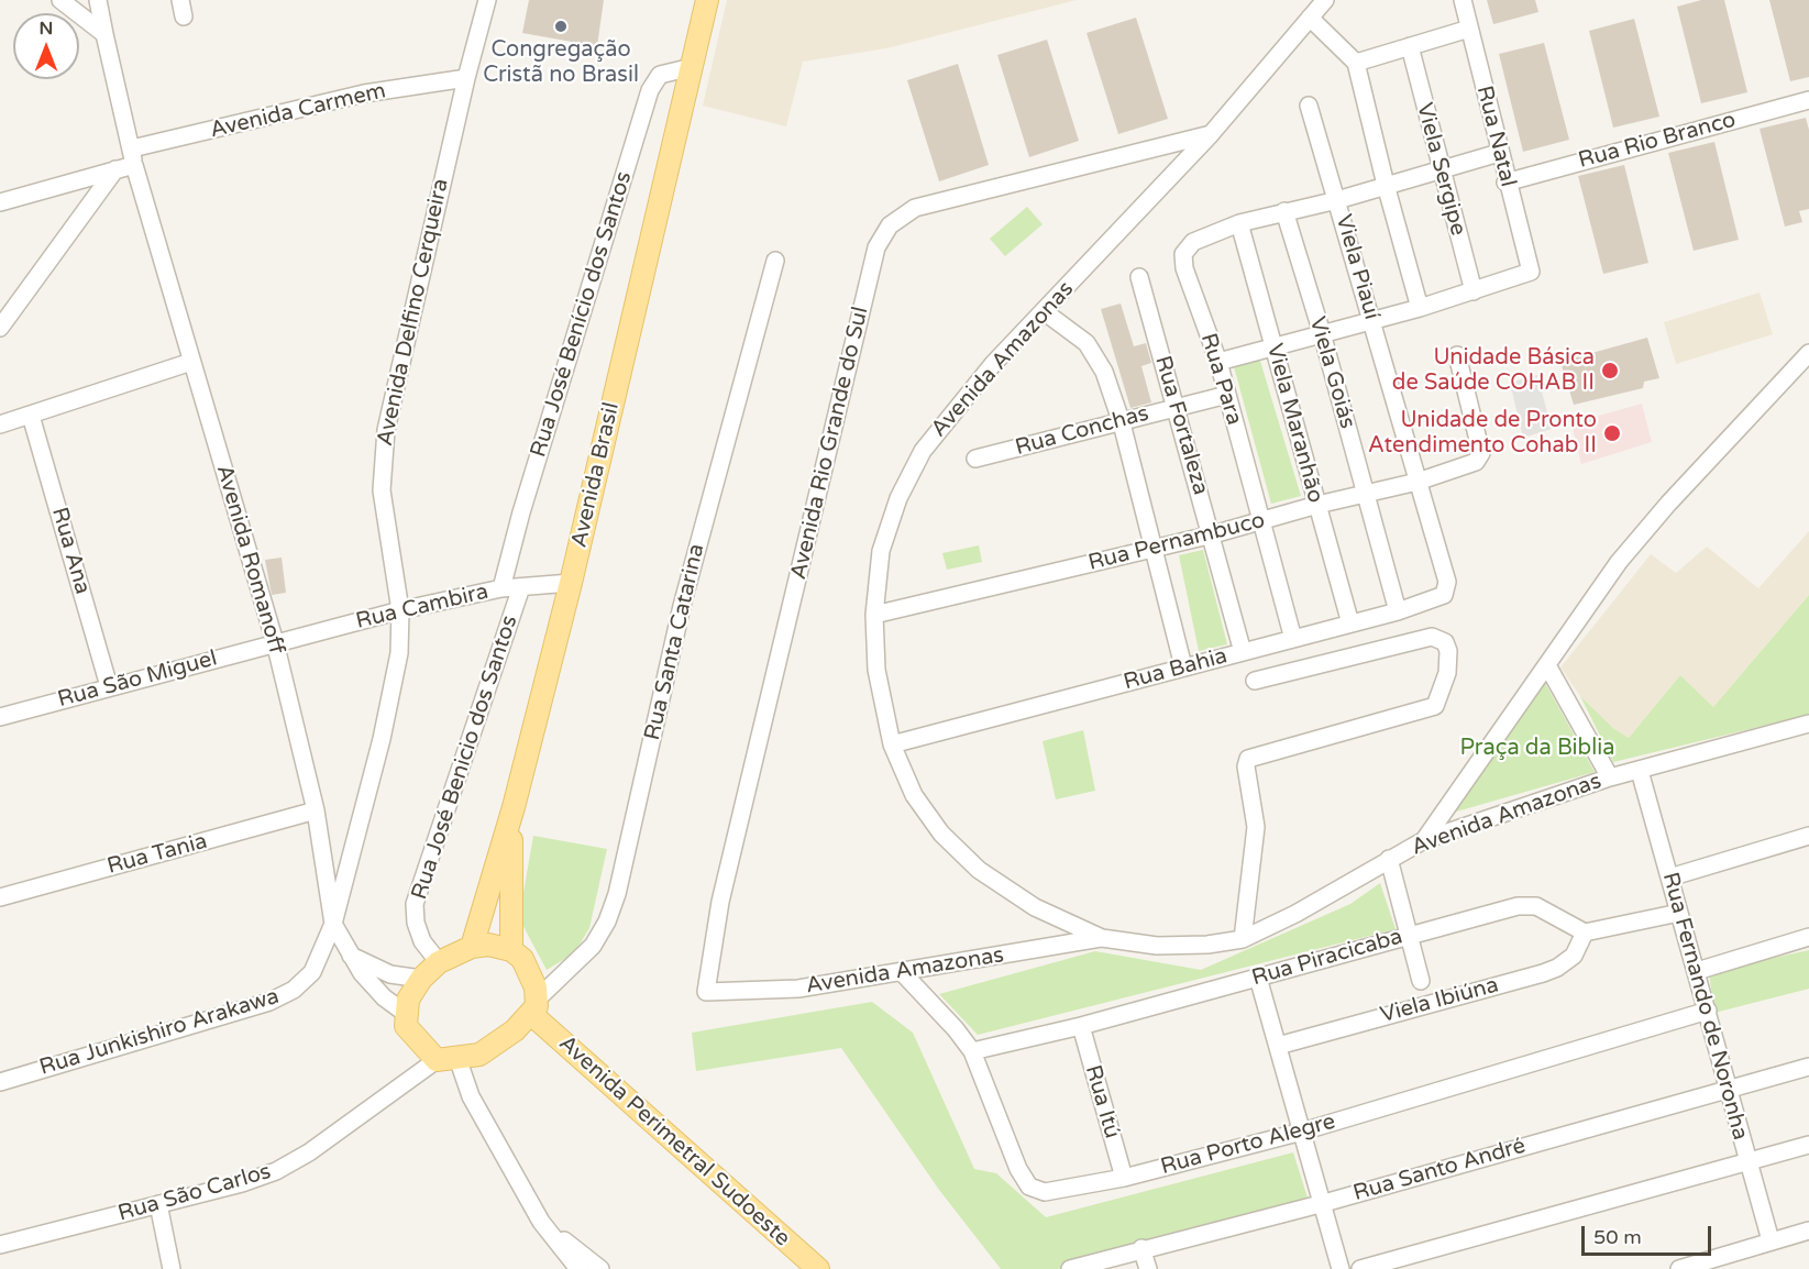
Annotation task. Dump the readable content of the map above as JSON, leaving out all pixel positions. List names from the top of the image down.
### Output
{
  "streets": {
    "main road": ["Avenida Brasil", "Avenida Perimetral Sudoeste"],
    "street": [
      "Avenida Carmem",
      "Rua Natal",
      "Rua Rio Branco",
      "Viela Sergipe",
      "Viela Piauí",
      "Avenida Delfino Cerqueira",
      "Rua José Benício dos Santos",
      "Avenida Amazonas",
      "Viela Goiás",
      "Rua Para",
      "Viela Maranhão",
      "Rua Fortaleza",
      "Rua Conchas",
      "Avenida Rio Grande do Sul",
      "Rua Pernambuco",
      "Rua Ana",
      "Avenida Romanoff",
      "Rua Cambira",
      "Rua Santa Catarina",
      "Rua Bahia",
      "Rua São Miguel",
      "Rua José Benicio dos Santos",
      "Rua Tania",
      "Rua Piracicaba",
      "Viela Ibiúna",
      "Rua Fernando de Noronha",
      "Rua Junkishiro Arakawa",
      "Rua Itú",
      "Rua Porto Alegre",
      "Rua Santo André",
      "Rua São Carlos"
    ]
  },
  "crossings": [
    ["Avenida Carmem", "Avenida Delfino Cerqueira"],
    ["Avenida Carmem", "Avenida Romanoff"],
    ["Rua Natal", "Rua Rio Branco"],
    ["Rua Natal", "Viela Sergipe"],
    ["Viela Piauí", "Rua Pernambuco"],
    ["Viela Piauí", "Rua Bahia"],
    ["Avenida Delfino Cerqueira", "Avenida Romanoff"],
    ["Avenida Delfino Cerqueira", "Rua Cambira"],
    ["Avenida Delfino Cerqueira", "Rua Junkishiro Arakawa"],
    ["Rua José Benício dos Santos", "Avenida Brasil"],
    ["Rua José Benício dos Santos", "Rua Cambira"],
    ["Avenida Amazonas", "Avenida Rio Grande do Sul"],
    ["Avenida Amazonas", "Rua Pernambuco"],
    ["Avenida Amazonas", "Rua Bahia"],
    ["Avenida Amazonas", "Rua Fernando de Noronha"],
    ["Avenida Amazonas", "Rua Porto Alegre"],
    ["Viela Goiás", "Rua Pernambuco"],
    ["Viela Goiás", "Rua Bahia"],
    ["Rua Para", "Viela Maranhão"],
    ["Rua Para", "Rua Conchas"],
    ["Rua Para", "Rua Pernambuco"],
    ["Rua Para", "Rua Bahia"],
    ["Viela Maranhão", "Rua Pernambuco"],
    ["Viela Maranhão", "Rua Bahia"],
    ["Rua Fortaleza", "Rua Conchas"],
    ["Rua Fortaleza", "Rua Pernambuco"],
    ["Rua Fortaleza", "Rua Bahia"],
    ["Avenida Brasil", "Avenida Romanoff"],
    ["Avenida Brasil", "Rua Cambira"],
    ["Avenida Brasil", "Rua Santa Catarina"],
    ["Avenida Brasil", "Rua José Benicio dos Santos"],
    ["Avenida Brasil", "Avenida Perimetral Sudoeste"],
    ["Avenida Brasil", "Rua São Carlos"],
    ["Rua Ana", "Rua São Miguel"],
    ["Avenida Romanoff", "Rua Cambira"],
    ["Avenida Romanoff", "Rua Santa Catarina"],
    ["Avenida Romanoff", "Rua São Miguel"],
    ["Avenida Romanoff", "Rua José Benicio dos Santos"],
    ["Avenida Romanoff", "Rua Tania"],
    ["Avenida Romanoff", "Avenida Perimetral Sudoeste"],
    ["Avenida Romanoff", "Rua São Carlos"],
    ["Rua Cambira", "Rua São Miguel"],
    ["Rua Cambira", "Rua José Benicio dos Santos"],
    ["Rua Santa Catarina", "Rua José Benicio dos Santos"],
    ["Rua Santa Catarina", "Avenida Perimetral Sudoeste"],
    ["Rua Santa Catarina", "Rua São Carlos"],
    ["Rua José Benicio dos Santos", "Avenida Perimetral Sudoeste"],
    ["Rua José Benicio dos Santos", "Rua São Carlos"],
    ["Rua Piracicaba", "Viela Ibiúna"],
    ["Rua Piracicaba", "Rua Itú"],
    ["Rua Piracicaba", "Rua Porto Alegre"],
    ["Rua Fernando de Noronha", "Rua Porto Alegre"],
    ["Rua Fernando de Noronha", "Rua Santo André"],
    ["Rua Itú", "Rua Porto Alegre"],
    ["Avenida Perimetral Sudoeste", "Rua São Carlos"]
  ],
  "parks": ["Praça da Biblia"],
  "places": ["Congregação Cristã no Brasil", "Unidade Básica de Saúde COHAB II", "Unidade de Pronto Atendimento Cohab II"],
  "scale_bar": "50 m",
  "north": "top"
}
